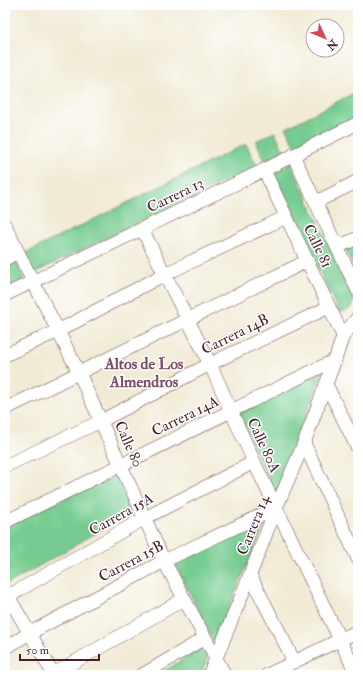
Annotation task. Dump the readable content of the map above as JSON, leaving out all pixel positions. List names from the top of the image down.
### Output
{
  "streets": {
    "street": [
      "Carrera 13",
      "Calle 81",
      "Carrera 14B",
      "Carrera 14A",
      "Calle 80",
      "Calle 80A",
      "Carrera 15A",
      "Carrera 14",
      "Carrera 15B"
    ]
  },
  "crossings": [
    ["Carrera 13", "Calle 81"],
    ["Carrera 13", "Calle 80"],
    ["Carrera 13", "Calle 80A"],
    ["Calle 81", "Carrera 14B"],
    ["Calle 81", "Carrera 14"],
    ["Carrera 14B", "Calle 80"],
    ["Carrera 14B", "Calle 80A"],
    ["Carrera 14A", "Calle 80"],
    ["Carrera 14A", "Calle 80A"],
    ["Carrera 14A", "Carrera 14"],
    ["Calle 80", "Carrera 15A"],
    ["Calle 80", "Carrera 14"],
    ["Calle 80", "Carrera 15B"],
    ["Calle 80A", "Carrera 15A"],
    ["Calle 80A", "Carrera 14"],
    ["Calle 80A", "Carrera 15B"],
    ["Carrera 14", "Carrera 15B"]
  ],
  "districts": ["Altos de Los Almendros"],
  "scale_bar": "50 m",
  "north": "bottom right"
}
